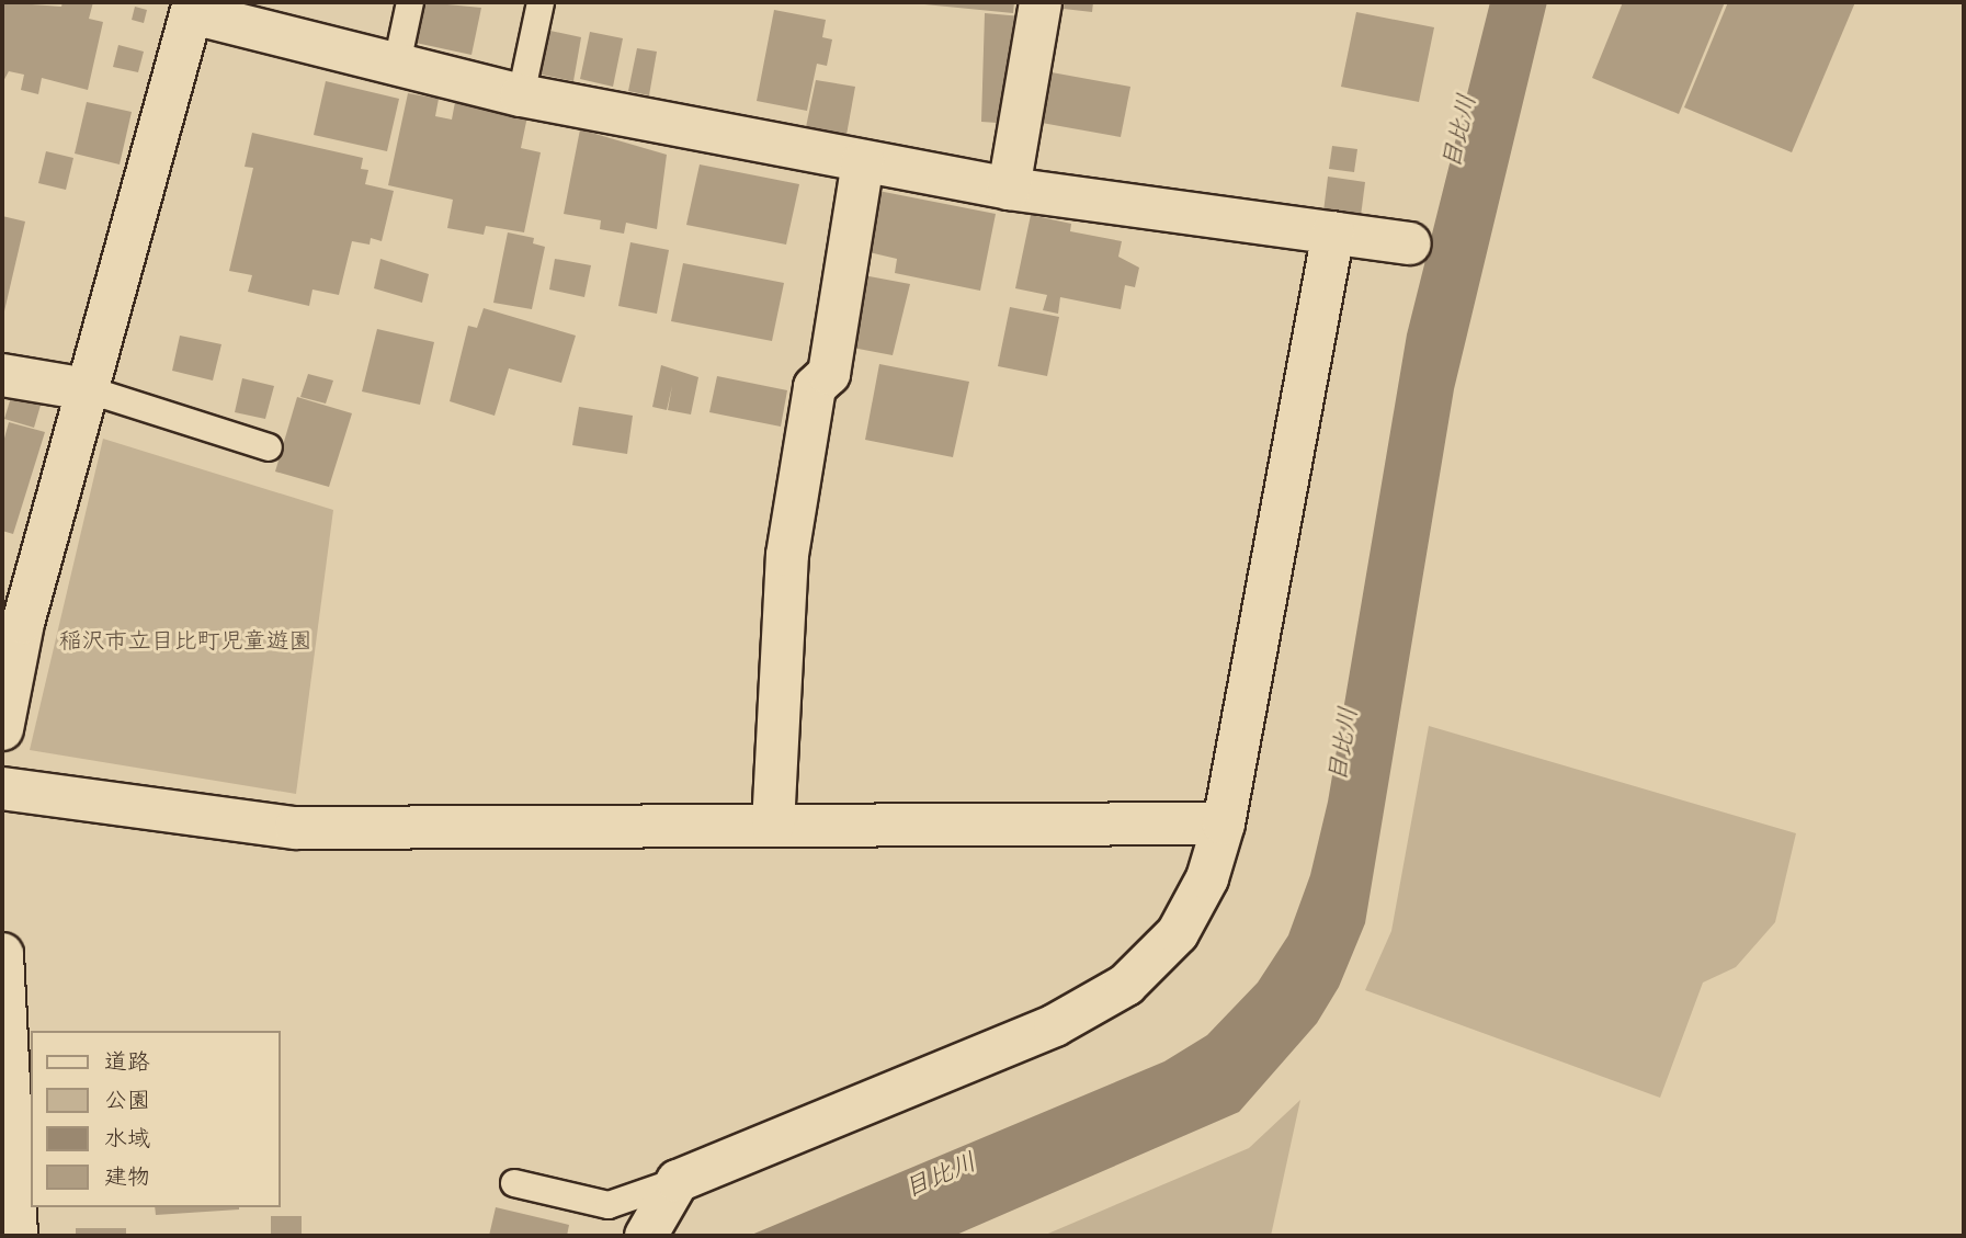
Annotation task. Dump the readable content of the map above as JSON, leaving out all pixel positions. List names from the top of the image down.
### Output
{
  "water": ["目比川"],
  "parks": ["稲沢市立目比町児童遊園"],
  "legend": [
    "道路",
    "公園",
    "水域",
    "建物"
  ]
}
